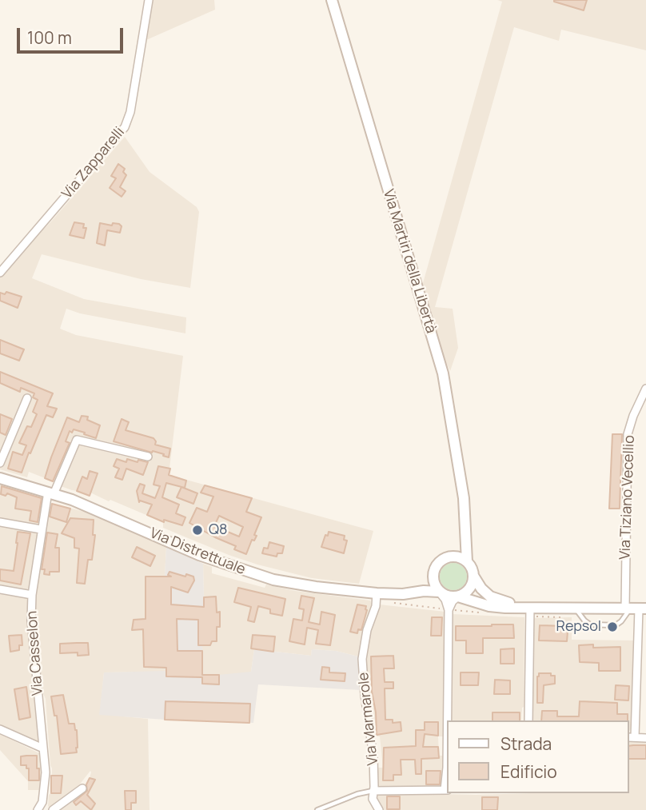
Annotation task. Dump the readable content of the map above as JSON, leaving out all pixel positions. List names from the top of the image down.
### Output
{
  "streets": {
    "main road": ["Via Martiri della Libertà", "Via Distrettuale"],
    "street": [
      "Via Zapparelli",
      "Via Tiziano Vecellio",
      "Via Casselon",
      "Via Marmarole"
    ]
  },
  "crossings": [
    ["Via Martiri della Libertà", "Via Distrettuale"],
    ["Via Tiziano Vecellio", "Via Distrettuale"],
    ["Via Distrettuale", "Via Casselon"],
    ["Via Distrettuale", "Via Marmarole"]
  ],
  "places": ["Q8", "Repsol"],
  "legend": ["Strada", "Edificio"],
  "scale_bar": "100 m"
}
